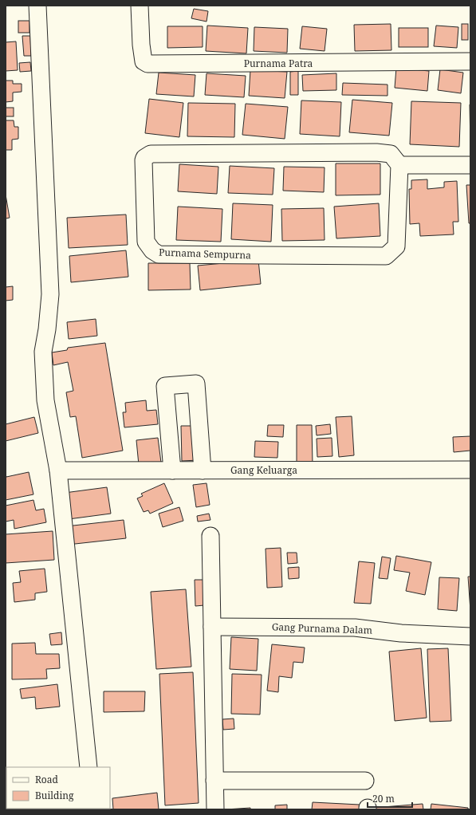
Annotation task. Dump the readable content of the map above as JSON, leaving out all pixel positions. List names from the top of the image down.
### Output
{
  "streets": {
    "street": [
      "Purnama Patra",
      "Purnama Sempurna",
      "Gang Keluarga",
      "Gang Purnama Dalam"
    ]
  },
  "legend": ["Road", "Building"],
  "scale_bar": "20 m"
}
